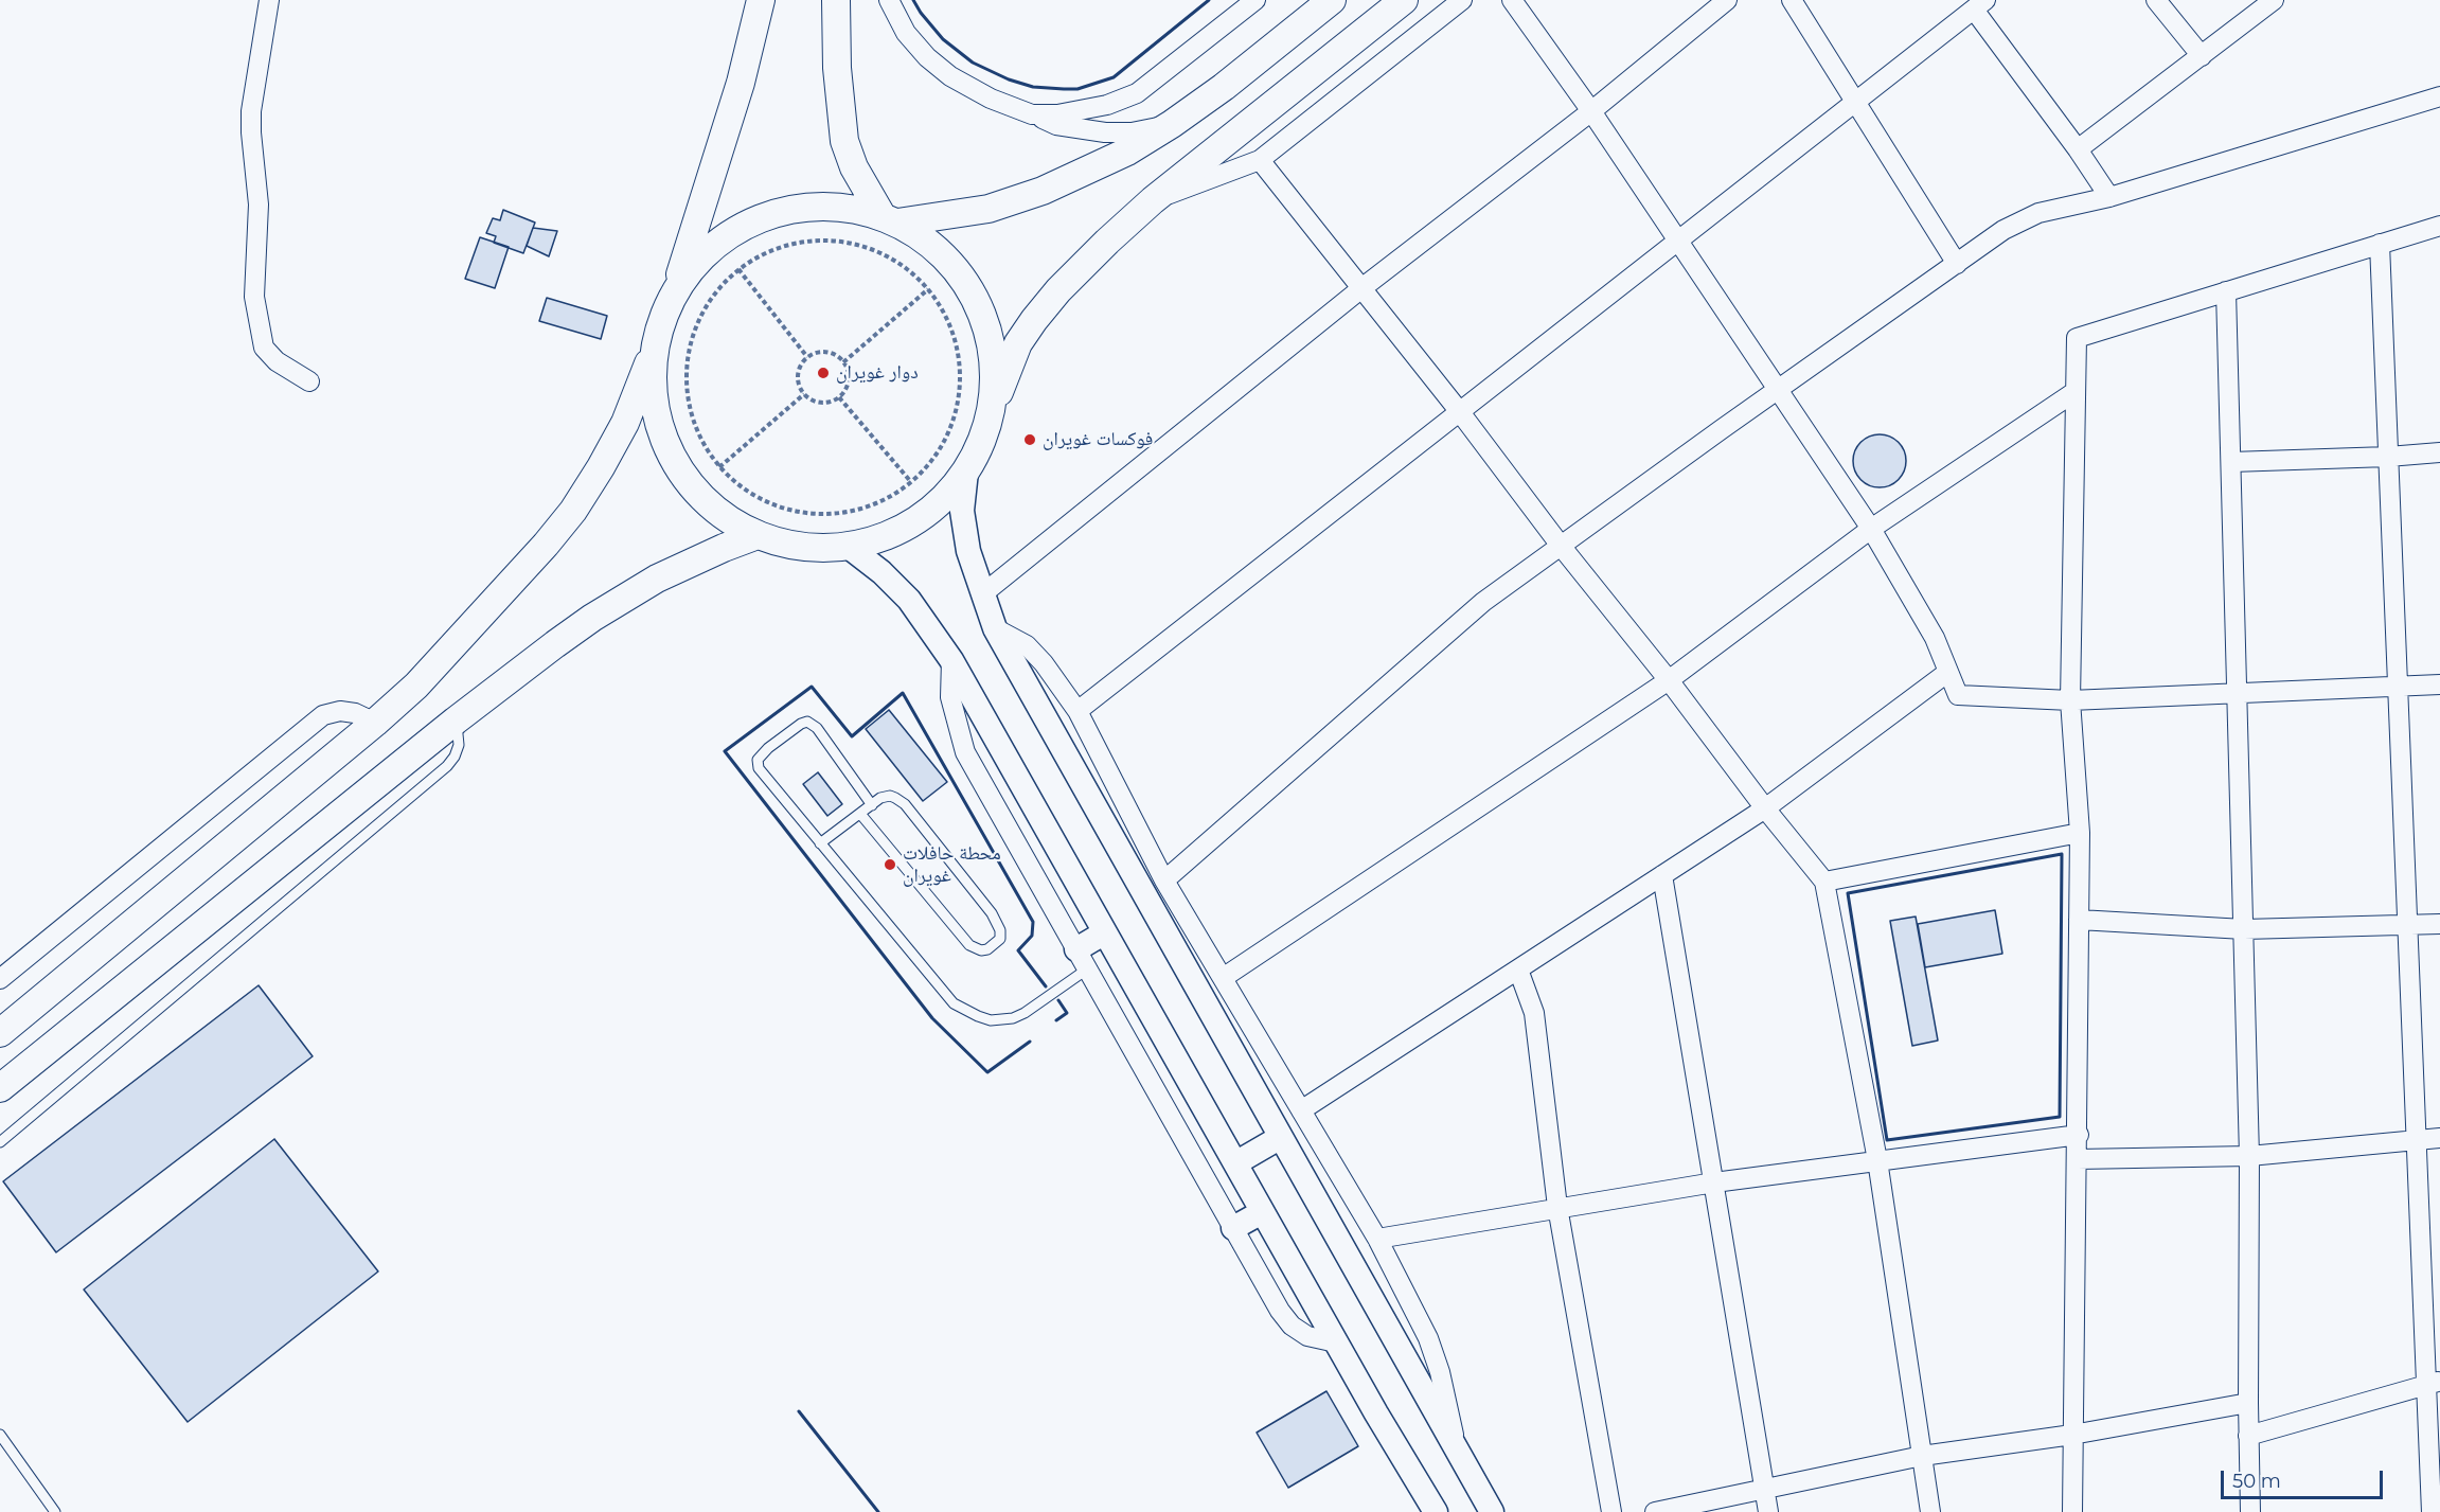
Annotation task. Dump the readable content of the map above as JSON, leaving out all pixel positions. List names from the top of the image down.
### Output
{
  "places": ["دوار غويران", "فوكسات غويران", "محطة حافلات غويران"],
  "scale_bar": "50 m"
}
